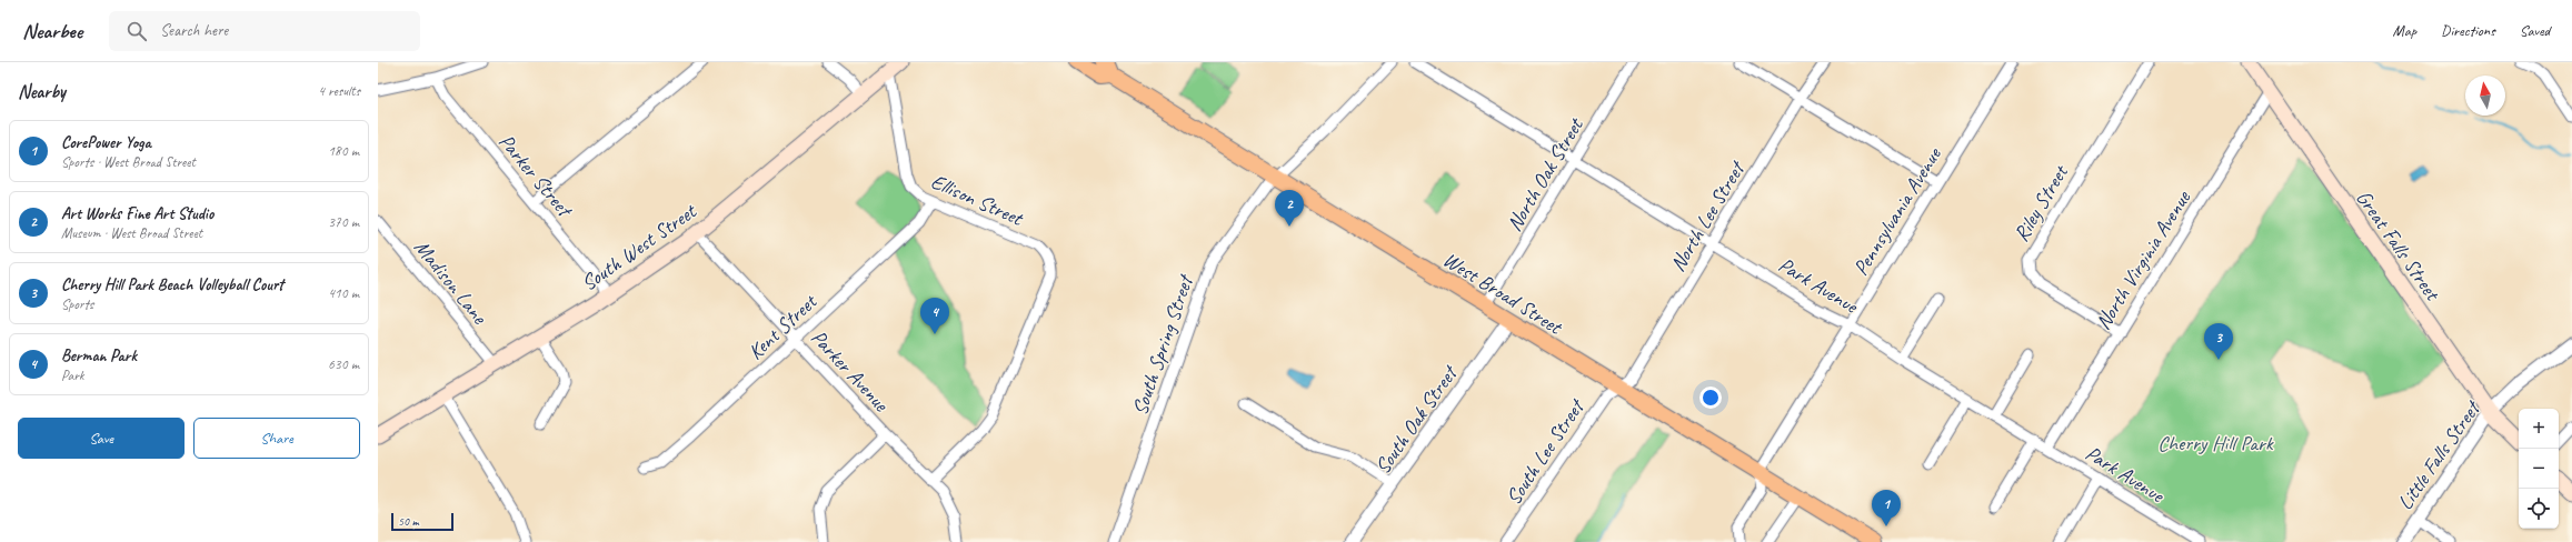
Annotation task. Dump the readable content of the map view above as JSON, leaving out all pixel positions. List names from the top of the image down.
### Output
{
  "streets": {
    "main road": ["Great Falls Street", "South West Street", "West Broad Street"],
    "street": [
      "Parker Street",
      "North Oak Street",
      "Ellison Street",
      "Riley Street",
      "Pennsylvania Avenue",
      "North Lee Street",
      "North Virginia Avenue",
      "Madison Lane",
      "Park Avenue",
      "Kent Street",
      "South Spring Street",
      "Parker Avenue",
      "South Oak Street",
      "South Lee Street",
      "Little Falls Street"
    ]
  },
  "crossings": [
    ["Parker Street", "South West Street"],
    ["North Oak Street", "Park Avenue"],
    ["North Oak Street", "West Broad Street"],
    ["Ellison Street", "South West Street"],
    ["Ellison Street", "Kent Street"],
    ["Ellison Street", "Parker Avenue"],
    ["Riley Street", "North Virginia Avenue"],
    ["Pennsylvania Avenue", "Park Avenue"],
    ["Pennsylvania Avenue", "West Broad Street"],
    ["North Lee Street", "Park Avenue"],
    ["North Lee Street", "West Broad Street"],
    ["North Lee Street", "South Lee Street"],
    ["Great Falls Street", "North Virginia Avenue"],
    ["Great Falls Street", "Little Falls Street"],
    ["South West Street", "Madison Lane"],
    ["South West Street", "Parker Avenue"],
    ["North Virginia Avenue", "Park Avenue"],
    ["West Broad Street", "South Spring Street"],
    ["West Broad Street", "South Oak Street"],
    ["West Broad Street", "South Lee Street"],
    ["Kent Street", "Parker Avenue"]
  ],
  "parks": ["Cherry Hill Park"],
  "scale_bar": "50 m",
  "north": "top",
  "page": {
    "header": "Nearbee",
    "search": "Search here",
    "nav": ["Map", "Directions", "Saved"],
    "heading": ["Nearby", "4 results"],
    "list": [
      {
        "mark": "1",
        "name": "CorePower Yoga",
        "note": "Sports · West Broad Street",
        "value": "180 m"
      },
      {
        "mark": "2",
        "name": "Art Works Fine Art Studio",
        "note": "Museum · West Broad Street",
        "value": "370 m"
      },
      {
        "mark": "3",
        "name": "Cherry Hill Park Beach Volleyball Court",
        "note": "Sports",
        "value": "410 m"
      },
      {
        "mark": "4",
        "name": "Berman Park",
        "note": "Park",
        "value": "630 m"
      }
    ],
    "pins": [
      "2",
      "4",
      "3",
      "1"
    ],
    "buttons": ["Save", "Share"],
    "map_buttons": ["+", "−"],
    "scale": "50 m"
  }
}
